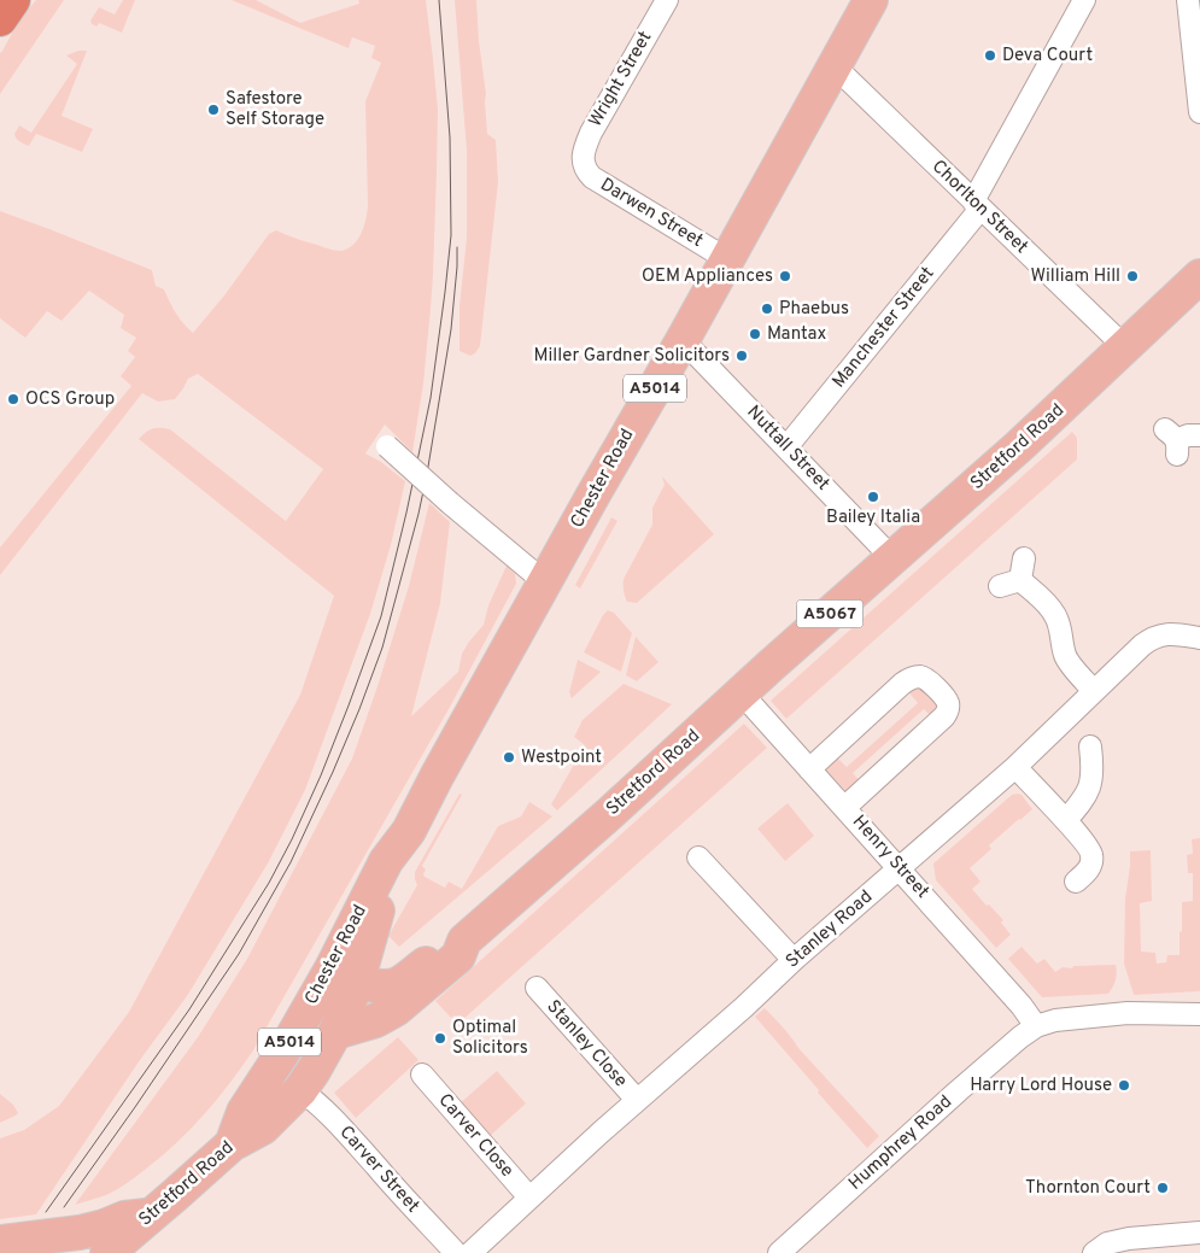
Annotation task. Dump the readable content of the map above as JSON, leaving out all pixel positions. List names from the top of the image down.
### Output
{
  "streets": {
    "main road": [
      "A5014",
      "Stretford Road",
      "Chester Road",
      "A5067"
    ],
    "street": [
      "Wright Street",
      "Chorlton Street",
      "Darwen Street",
      "Manchester Street",
      "Nuttall Street",
      "Henry Street",
      "Stanley Road",
      "Stanley Close",
      "Carver Close",
      "Humphrey Road",
      "Carver Street"
    ]
  },
  "crossings": [
    ["Wright Street", "Darwen Street"],
    ["Chorlton Street", "Manchester Street"],
    ["Chorlton Street", "Stretford Road"],
    ["Chorlton Street", "Chester Road"],
    ["Darwen Street", "Chester Road"],
    ["Manchester Street", "Nuttall Street"],
    ["Stretford Road", "Nuttall Street"],
    ["Stretford Road", "Chester Road"],
    ["Stretford Road", "Henry Street"],
    ["Stretford Road", "Carver Street"],
    ["Nuttall Street", "Chester Road"],
    ["Henry Street", "Stanley Road"],
    ["Henry Street", "Humphrey Road"],
    ["Stanley Road", "Stanley Close"],
    ["Stanley Road", "Carver Close"]
  ],
  "places": [
    "Deva Court",
    "Safestore Self Storage",
    "OEM Appliances",
    "William Hill",
    "Phaebus",
    "Mantax",
    "Miller Gardner Solicitors",
    "OCS Group",
    "Bailey Italia",
    "Westpoint",
    "Optimal Solicitors",
    "Harry Lord House",
    "Thornton Court"
  ]
}
